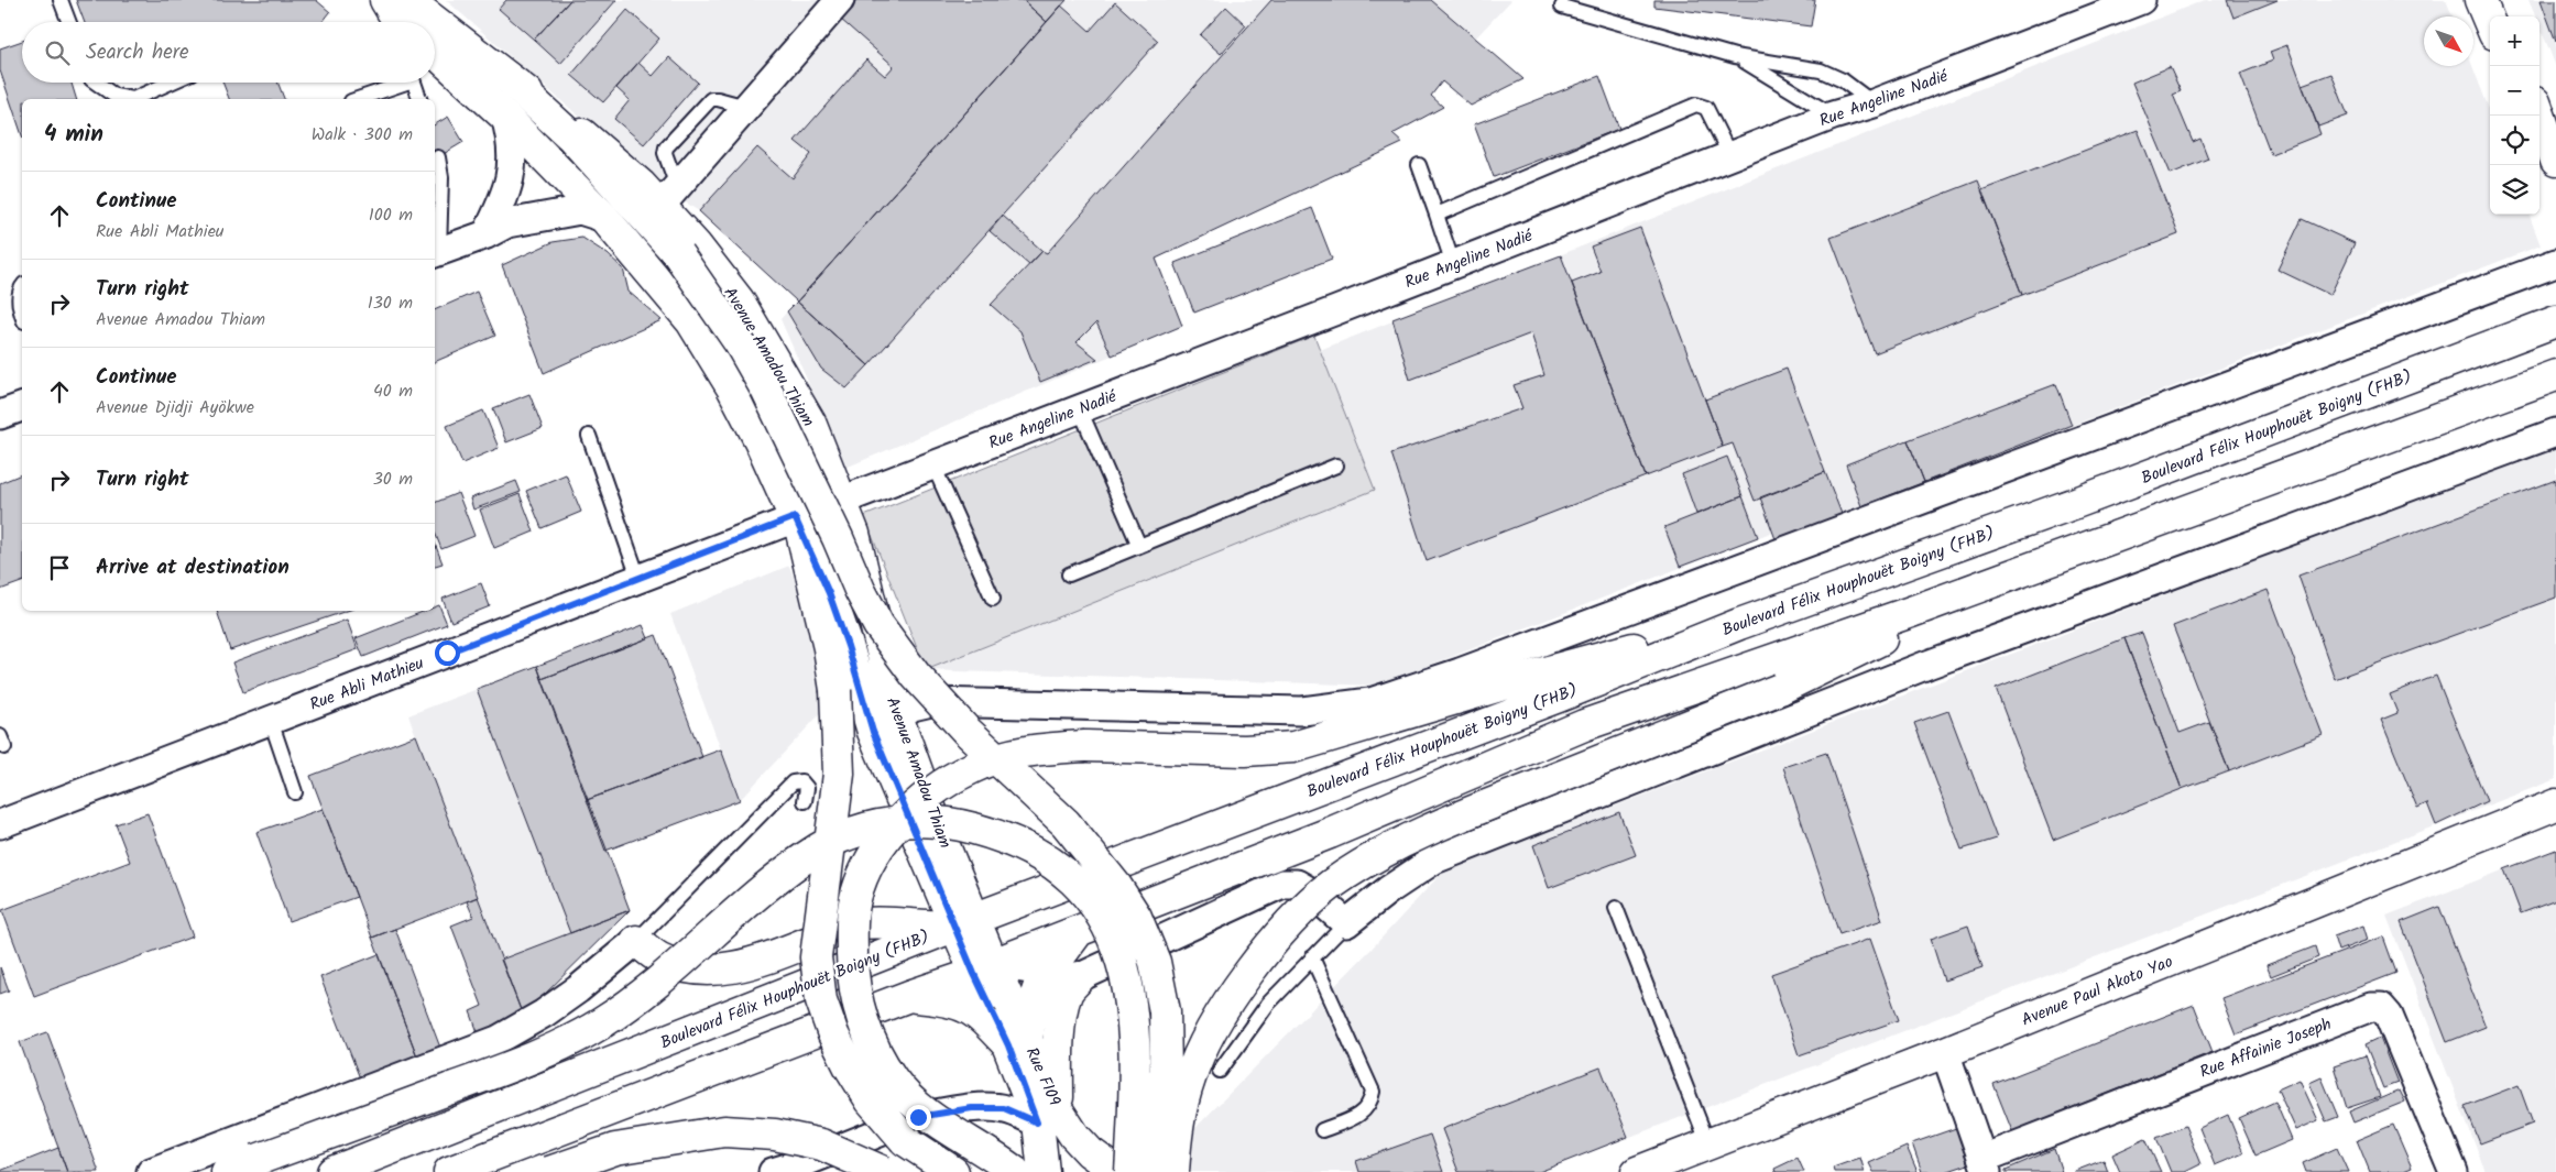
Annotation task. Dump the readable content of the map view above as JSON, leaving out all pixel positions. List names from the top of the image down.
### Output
{
  "streets": {
    "main road": [
      "Avenue Amadou Thiam",
      "Boulevard Félix Houphouët Boigny (FHB)",
      "Avenue Paul Akoto Yao",
      "Rue F109"
    ],
    "street": ["Rue Angeline Nadié", "Rue Abli Mathieu", "Rue Affainie Joseph"]
  },
  "crossings": [
    ["Rue Angeline Nadié", "Avenue Amadou Thiam"],
    ["Rue Angeline Nadié", "Rue Abli Mathieu"],
    ["Avenue Amadou Thiam", "Boulevard Félix Houphouët Boigny (FHB)"],
    ["Avenue Amadou Thiam", "Rue Abli Mathieu"],
    ["Avenue Amadou Thiam", "Rue F109"]
  ],
  "north": "bottom right",
  "page": {
    "map_buttons": ["+", "−"],
    "search": "Search here",
    "heading": ["4 min", "Walk · 300 m"],
    "list": [
      ["Continue", "Rue Abli Mathieu", "100 m"],
      ["Turn right", "Avenue Amadou Thiam", "130 m"],
      ["Continue", "Avenue Djidji Ayökwe", "40 m"],
      ["Turn right", "30 m"],
      "Arrive at destination"
    ]
  }
}
